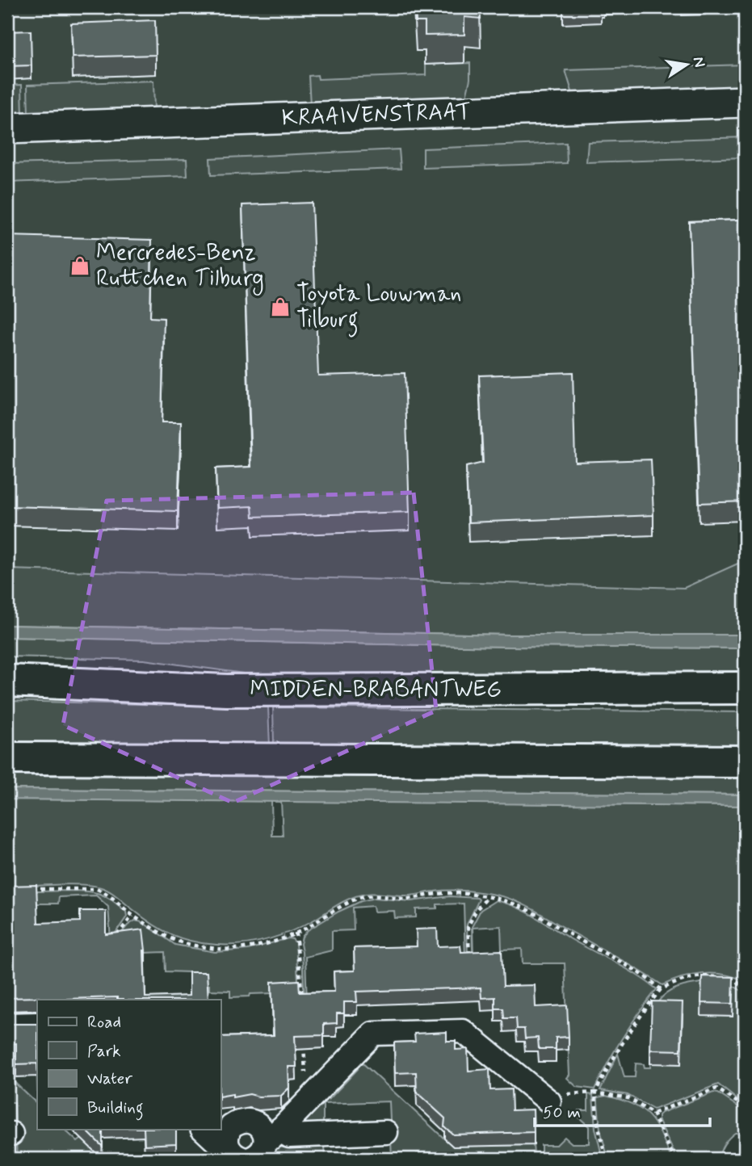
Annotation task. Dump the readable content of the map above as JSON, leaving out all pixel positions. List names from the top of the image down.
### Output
{
  "streets": {
    "main road": ["MIDDEN-BRABANTWEG"],
    "street": ["KRAAIVENSTRAAT"]
  },
  "places": {
    "shop": ["Mercredes-Benz Ruttchen Tilburg", "Toyota Louwman Tilburg"]
  },
  "legend": [
    "Road",
    "Park",
    "Water",
    "Building"
  ],
  "scale_bar": "50 m",
  "north": "right"
}
